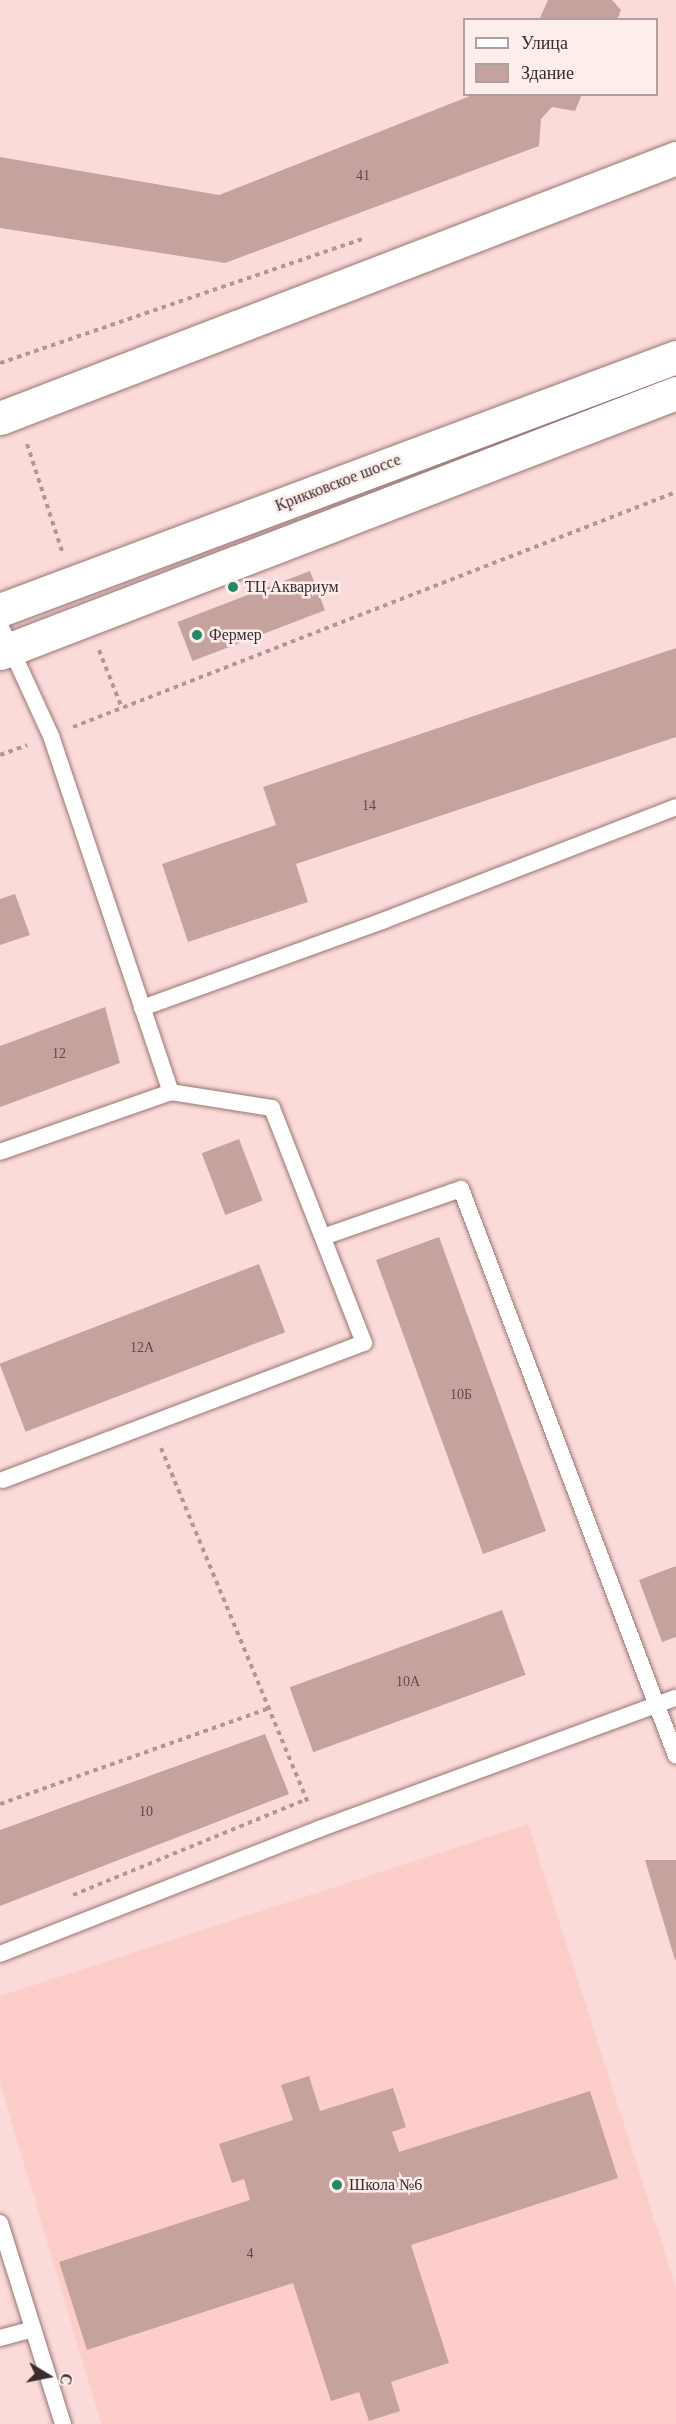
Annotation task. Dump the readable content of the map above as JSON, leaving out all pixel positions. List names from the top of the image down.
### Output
{
  "streets": {
    "main road": ["Крикковское шоссе"]
  },
  "places": ["ТЦ Аквариум", "Фермер", "Школа №6"],
  "house_numbers": [
    "41",
    "14",
    "12",
    "12А",
    "10Б",
    "10А",
    "10",
    "4"
  ],
  "legend": ["Улица", "Здание"],
  "north": "right"
}
